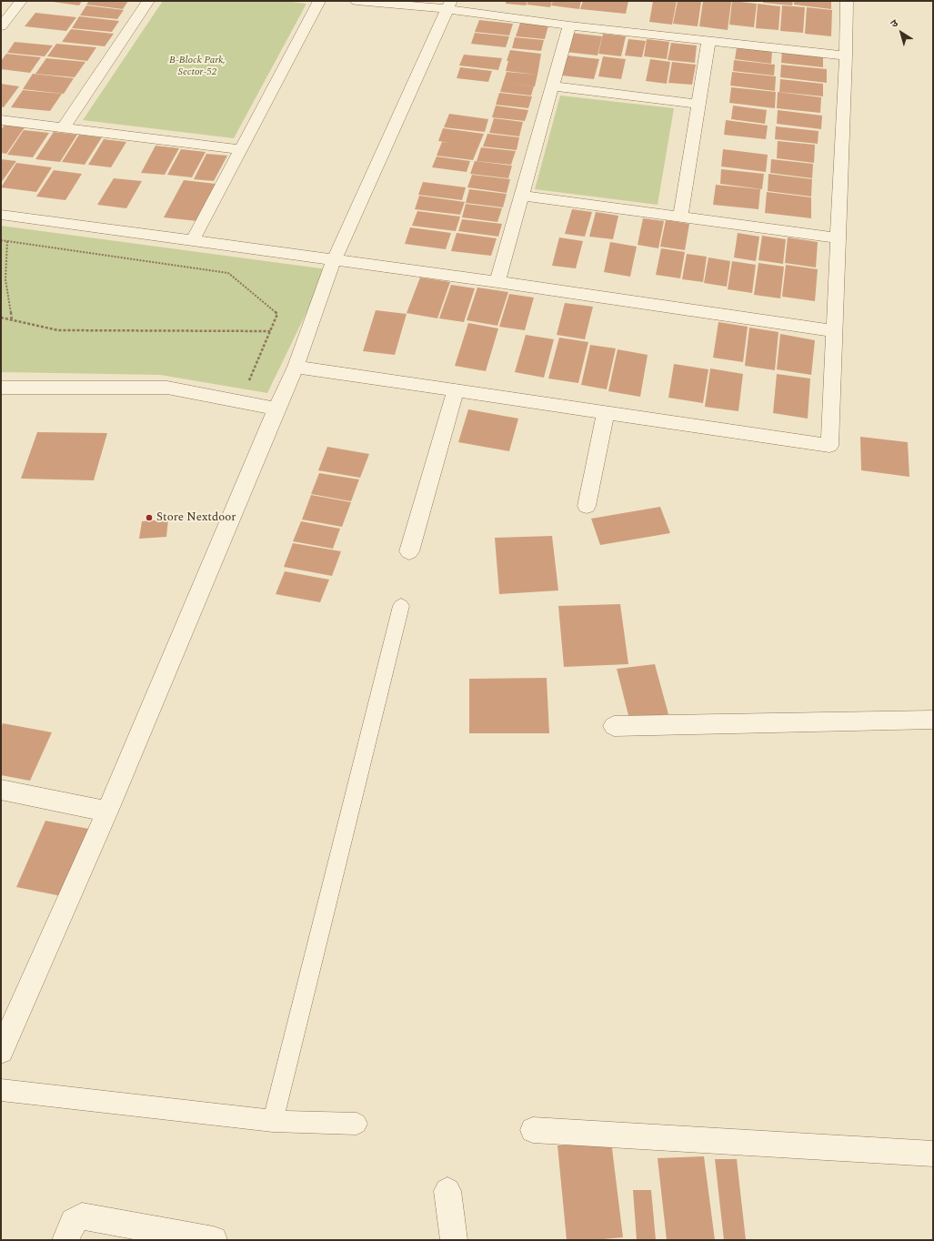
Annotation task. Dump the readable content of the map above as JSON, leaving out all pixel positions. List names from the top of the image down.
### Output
{
  "parks": ["B-Block Park, Sector-52"],
  "places": ["Store Nextdoor"],
  "north": "top left"
}
